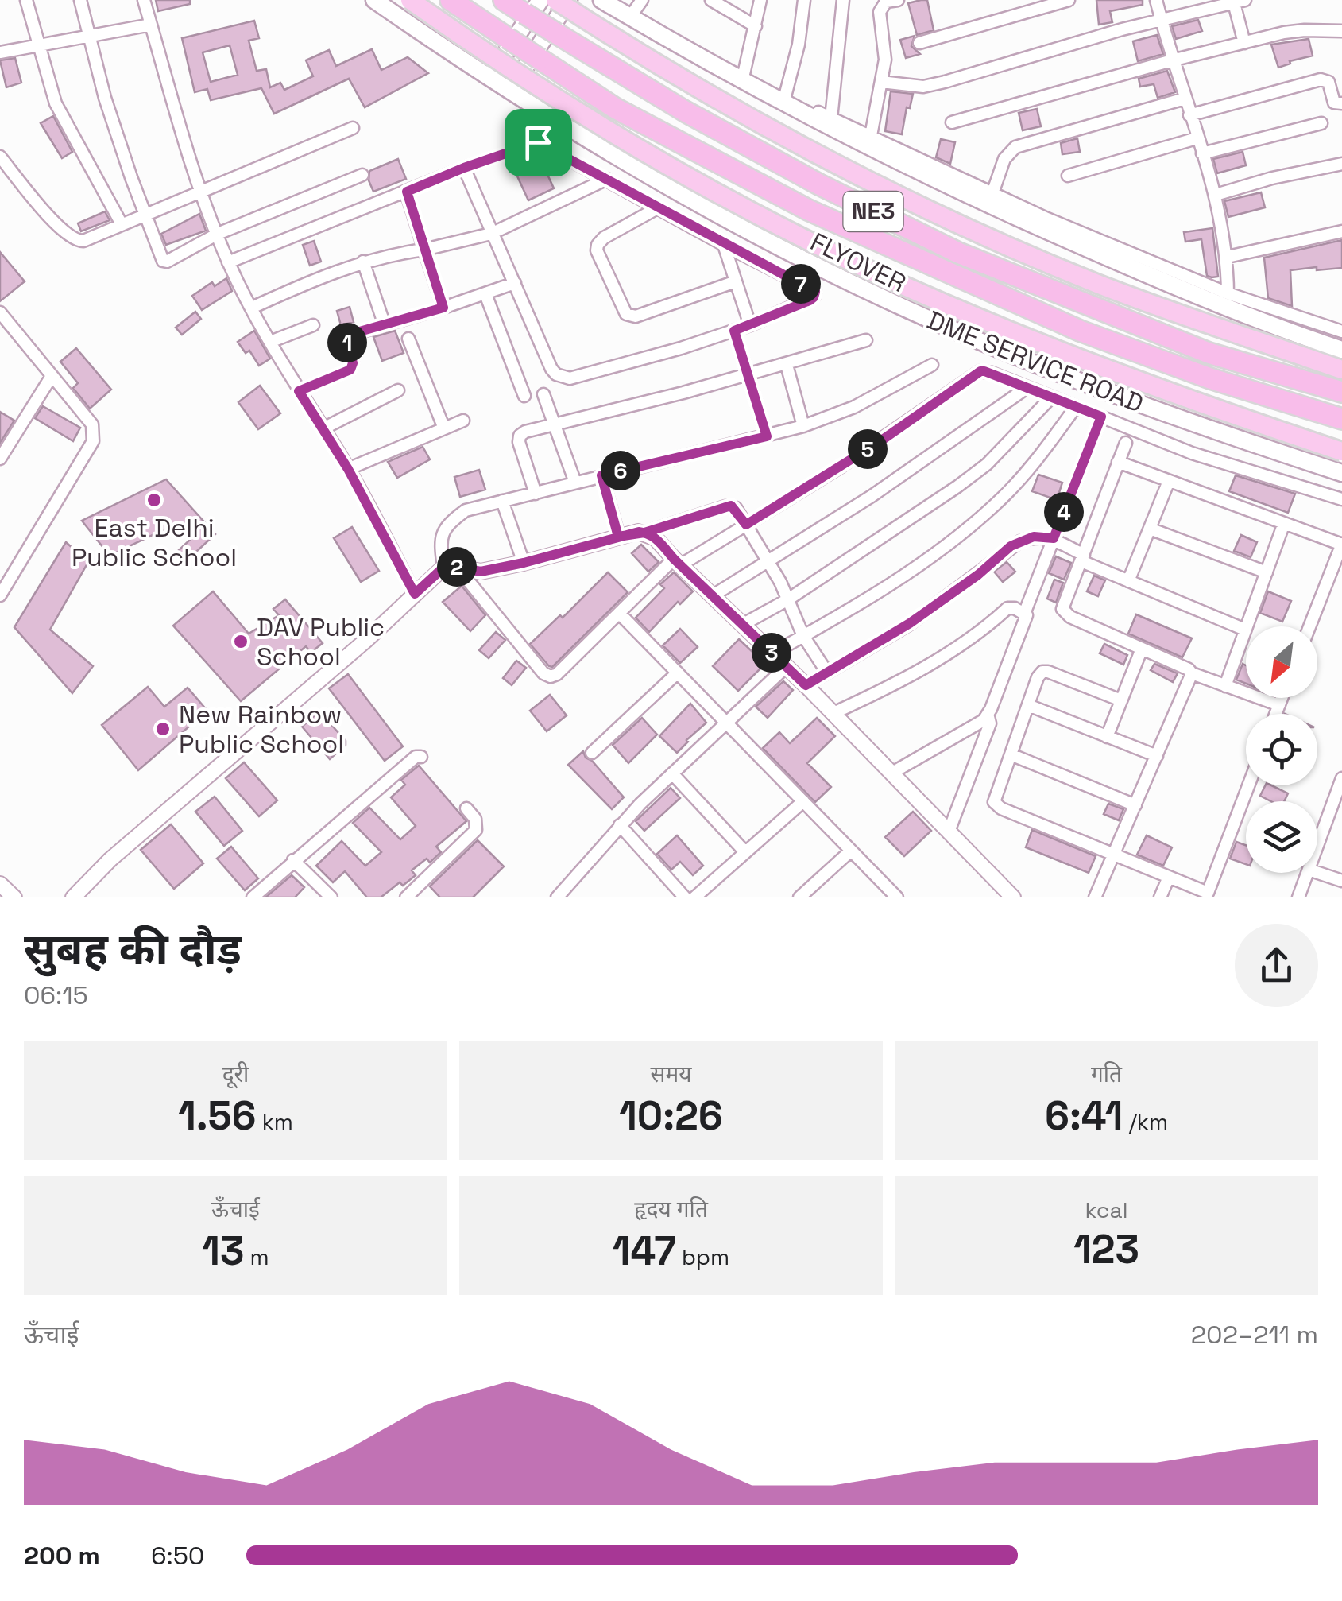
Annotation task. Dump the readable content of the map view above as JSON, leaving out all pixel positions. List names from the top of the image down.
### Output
{
  "streets": {
    "highway": ["NE3", "FLYOVER"],
    "main road": ["DME SERVICE ROAD"]
  },
  "places": ["East Delhi Public School", "DAV Public School", "New Rainbow Public School"],
  "north": "bottom left",
  "page": {
    "pins": [
      "7",
      "1",
      "5",
      "6",
      "4",
      "2",
      "3"
    ],
    "heading": ["सुबह की दौड़", "06:15"],
    "stats": [
      ["दूरी", "1.56 km"],
      ["समय", "10:26"],
      ["गति", "6:41 /km"],
      ["ऊँचाई", "13 m"],
      ["हृदय गति", "147 bpm"],
      ["kcal", "123"]
    ],
    "chart": ["ऊँचाई", "202–211 m"],
    "list": [
      {
        "name": "200 m",
        "note": "6:50"
      }
    ]
  }
}
